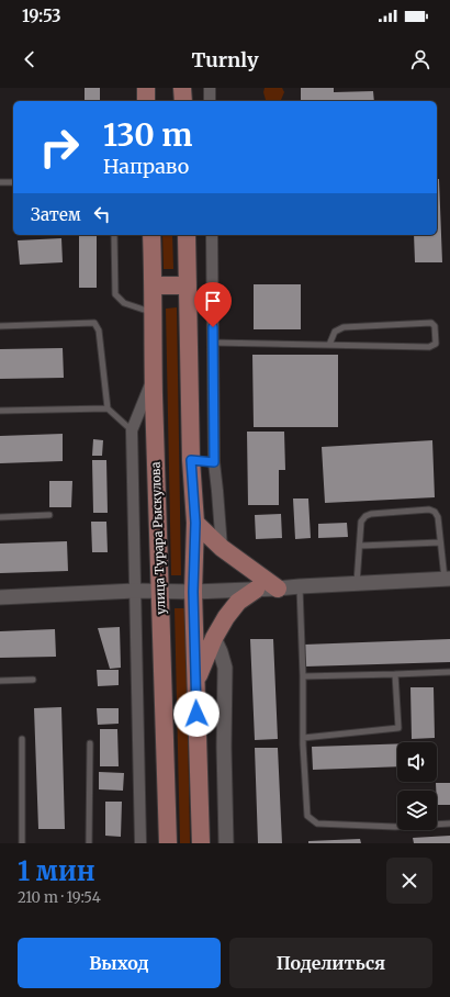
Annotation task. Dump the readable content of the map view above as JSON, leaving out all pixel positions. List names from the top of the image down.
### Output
{
  "streets": {
    "main road": ["улица Турара Рыскулова"]
  },
  "page": {
    "status": "19:53",
    "header": "Turnly",
    "turn": ["130 m", "Направо"],
    "then": "Затем",
    "heading": ["1 мин", "210 m · 19:54"],
    "buttons": ["Выход", "Поделиться"]
  }
}
